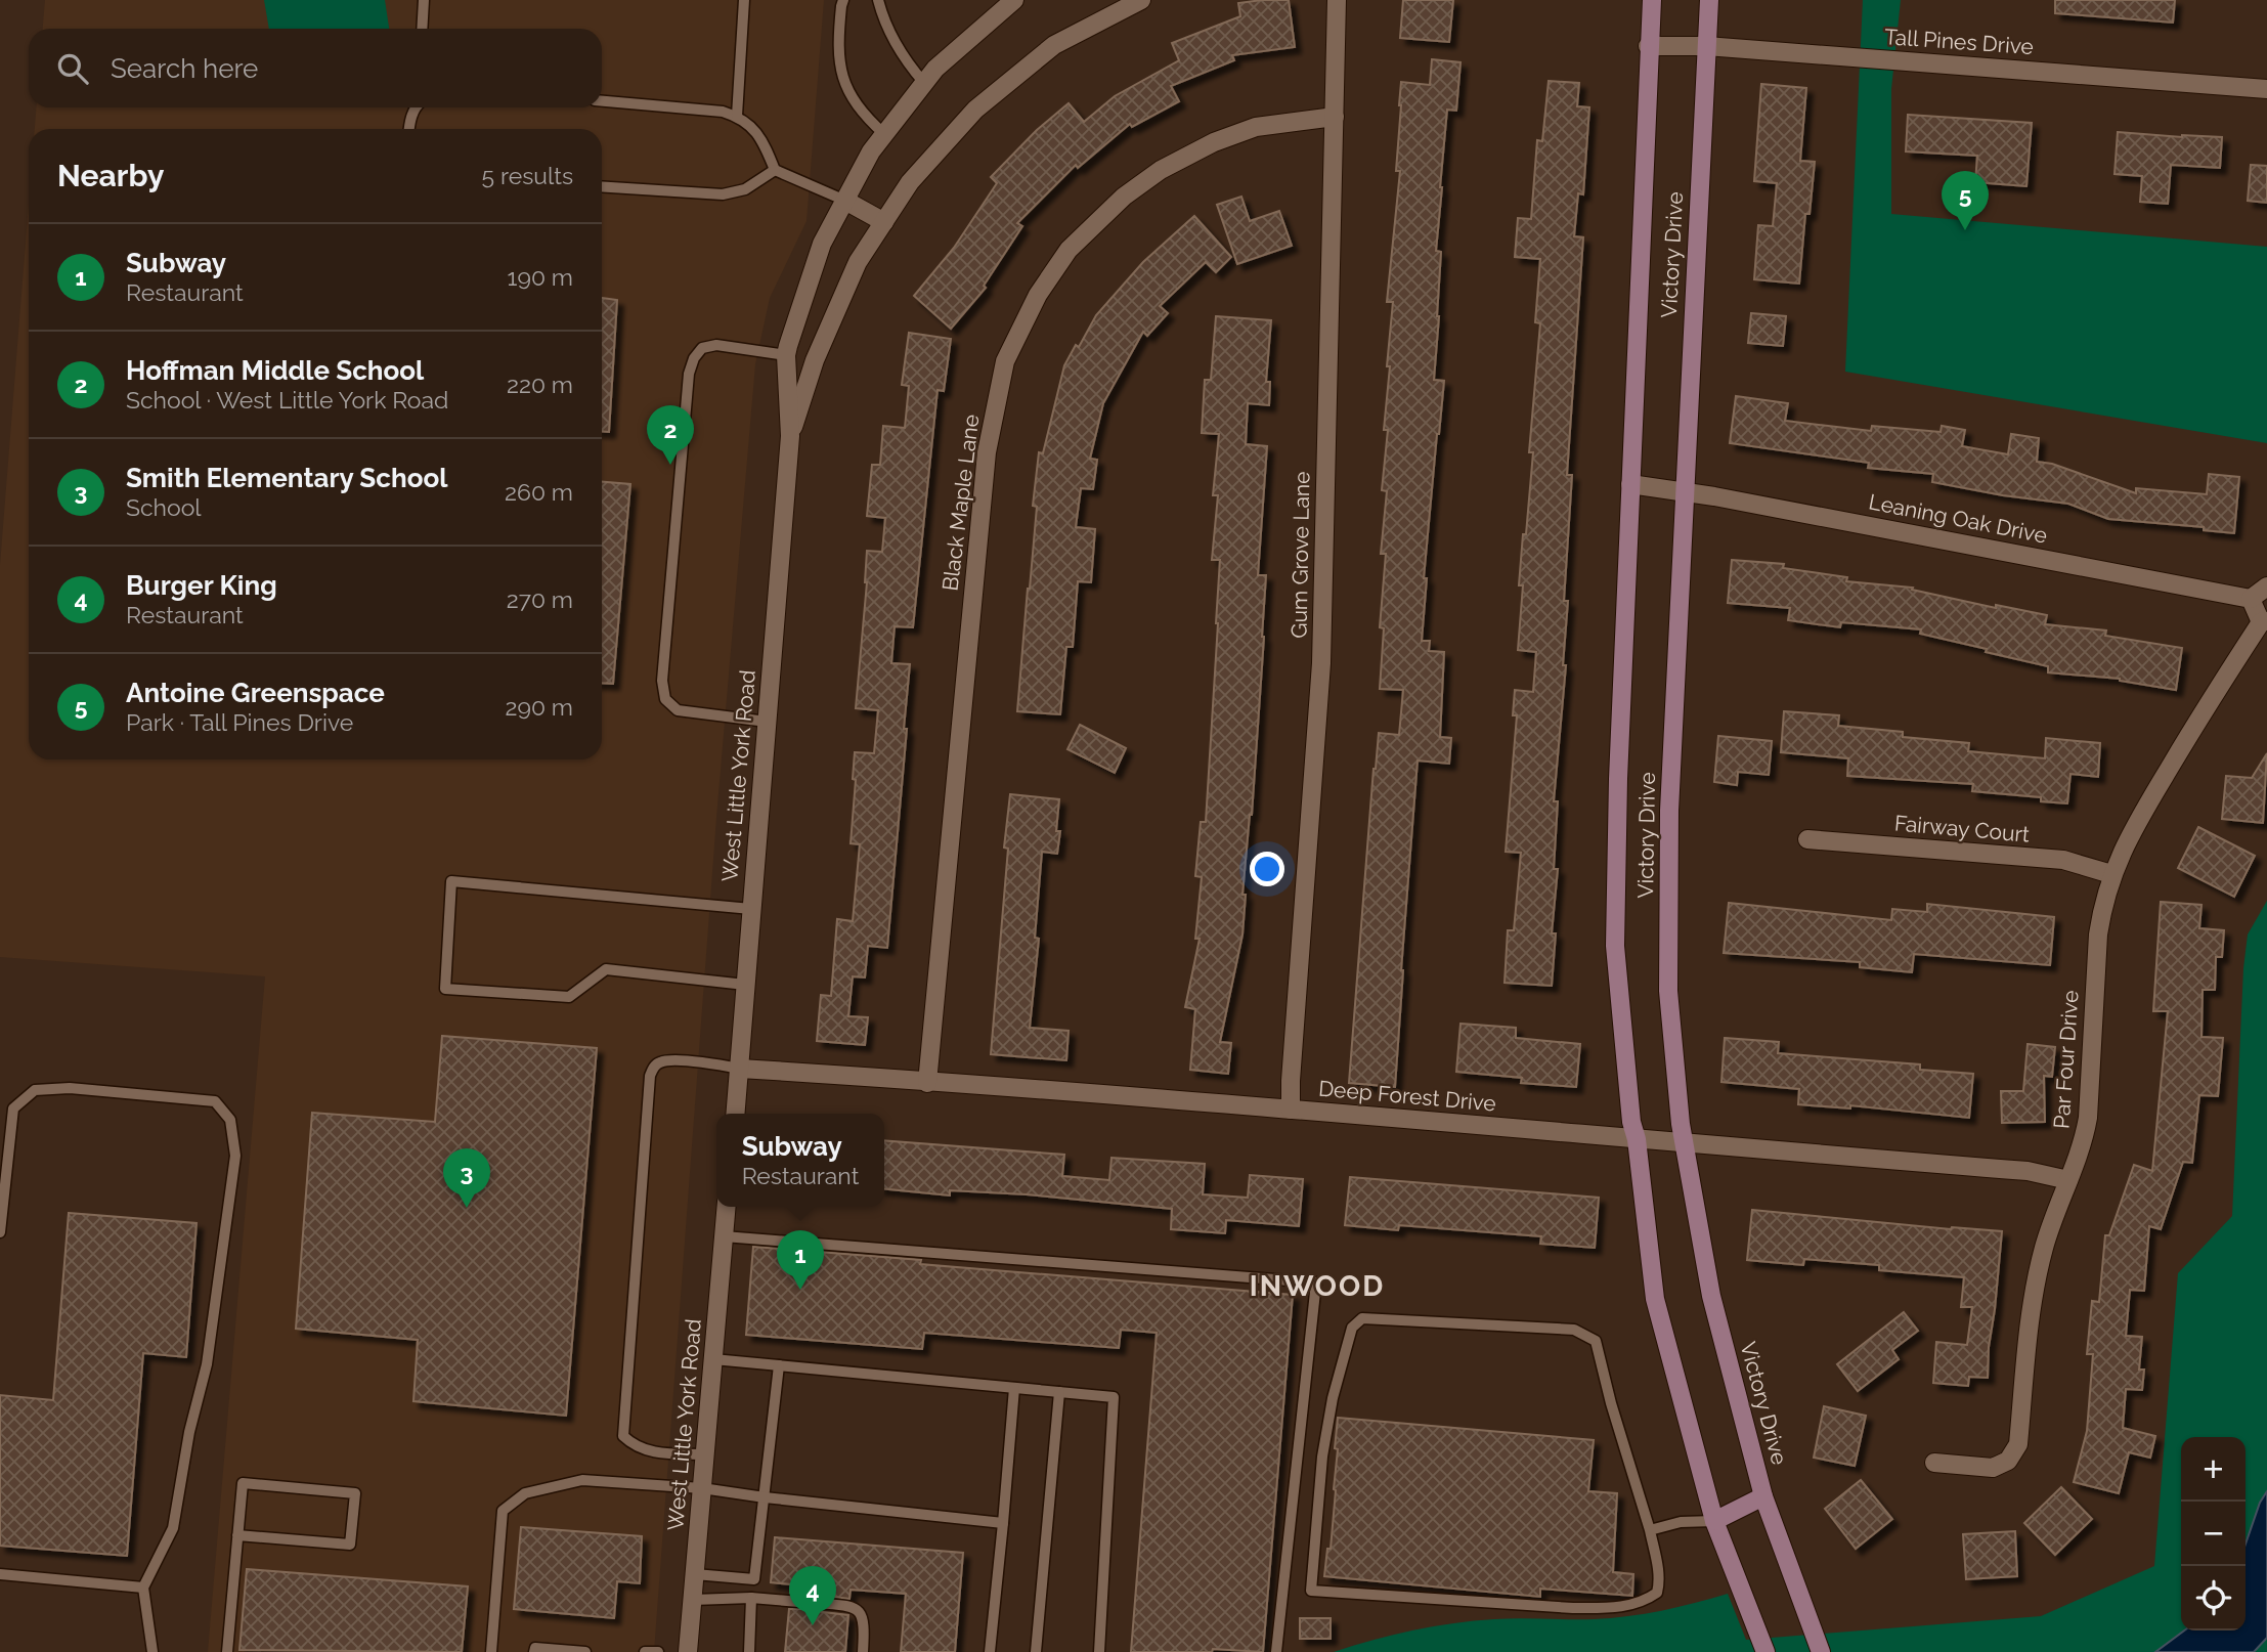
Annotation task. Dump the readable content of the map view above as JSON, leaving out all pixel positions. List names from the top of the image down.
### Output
{
  "streets": {
    "main road": ["Victory Drive"],
    "street": [
      "Tall Pines Drive",
      "Black Maple Lane",
      "Leaning Oak Drive",
      "Gum Grove Lane",
      "West Little York Road",
      "Fairway Court",
      "Par Four Drive",
      "Deep Forest Drive"
    ]
  },
  "crossings": [
    ["Tall Pines Drive", "Victory Drive"],
    ["Victory Drive", "Leaning Oak Drive"],
    ["Victory Drive", "Deep Forest Drive"],
    ["Black Maple Lane", "Gum Grove Lane"],
    ["Black Maple Lane", "Deep Forest Drive"],
    ["Gum Grove Lane", "Deep Forest Drive"],
    ["West Little York Road", "Deep Forest Drive"],
    ["Fairway Court", "Par Four Drive"],
    ["Par Four Drive", "Deep Forest Drive"]
  ],
  "districts": ["INWOOD"],
  "page": {
    "search": "Search here",
    "heading": ["Nearby", "5 results"],
    "pins": [
      "5",
      "2",
      "3",
      "1",
      "4"
    ],
    "list": [
      {
        "mark": "1",
        "name": "Subway",
        "note": "Restaurant",
        "value": "190 m"
      },
      {
        "mark": "2",
        "name": "Hoffman Middle School",
        "note": "School · West Little York Road",
        "value": "220 m"
      },
      {
        "mark": "3",
        "name": "Smith Elementary School",
        "note": "School",
        "value": "260 m"
      },
      {
        "mark": "4",
        "name": "Burger King",
        "note": "Restaurant",
        "value": "270 m"
      },
      {
        "mark": "5",
        "name": "Antoine Greenspace",
        "note": "Park · Tall Pines Drive",
        "value": "290 m"
      }
    ],
    "popup": ["Subway", "Restaurant"],
    "map_buttons": ["+", "−"]
  }
}
